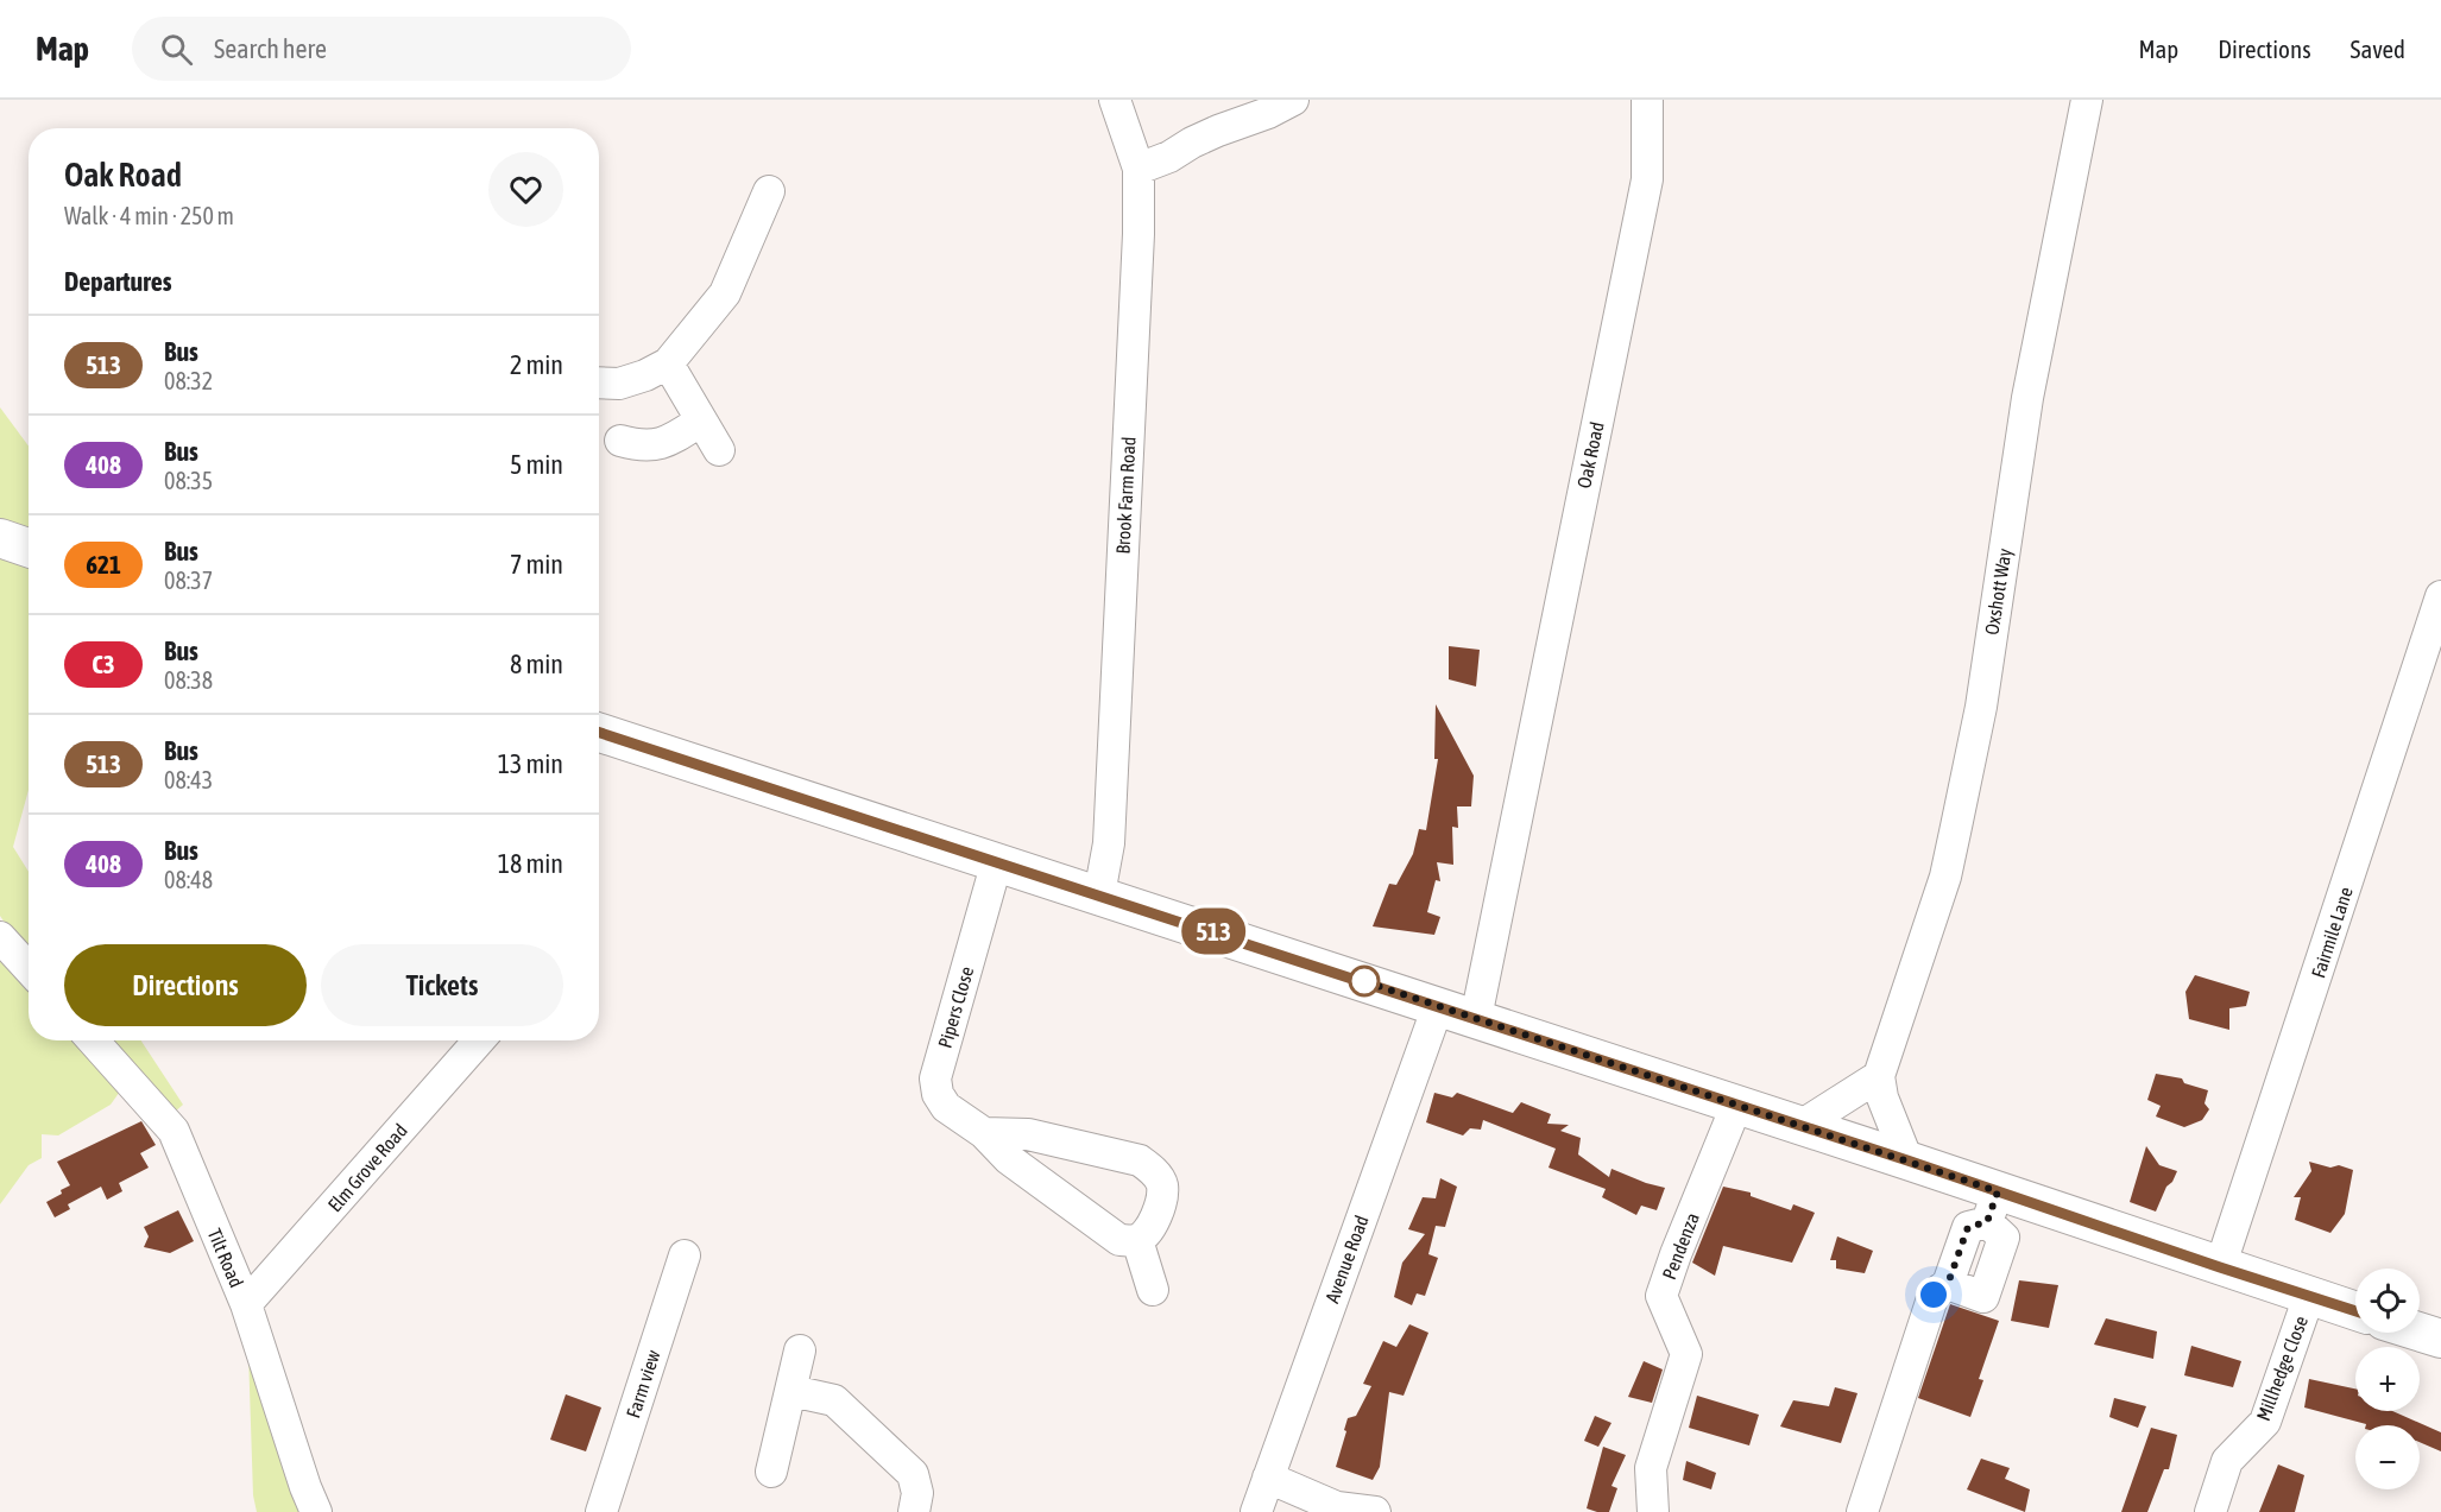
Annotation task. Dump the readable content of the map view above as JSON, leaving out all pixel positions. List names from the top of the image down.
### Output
{
  "streets": {
    "street": [
      "Oak Road",
      "Brook Farm Road",
      "Oxshott Way",
      "Fairmile Lane",
      "Pipers Close",
      "Elm Grove Road",
      "Pendenza",
      "Tilt Road",
      "Avenue Road",
      "Millhedge Close",
      "Farm view"
    ]
  },
  "crossings": [
    ["Elm Grove Road", "Tilt Road"]
  ],
  "lines": ["bus line 513"],
  "page": {
    "header": "Map",
    "search": "Search here",
    "nav": ["Map", "Directions", "Saved"],
    "on_map": "513",
    "heading": [
      ["Oak Road", "Walk · 4 min · 250 m"],
      "Departures"
    ],
    "list": [
      {
        "mark": "513",
        "name": "Bus",
        "note": "08:32",
        "value": "2 min"
      },
      {
        "mark": "408",
        "name": "Bus",
        "note": "08:35",
        "value": "5 min"
      },
      {
        "mark": "621",
        "name": "Bus",
        "note": "08:37",
        "value": "7 min"
      },
      {
        "mark": "C3",
        "name": "Bus",
        "note": "08:38",
        "value": "8 min"
      },
      {
        "mark": "513",
        "name": "Bus",
        "note": "08:43",
        "value": "13 min"
      },
      {
        "mark": "408",
        "name": "Bus",
        "note": "08:48",
        "value": "18 min"
      }
    ],
    "buttons": ["Directions", "Tickets"],
    "map_buttons": ["+", "−"]
  }
}
